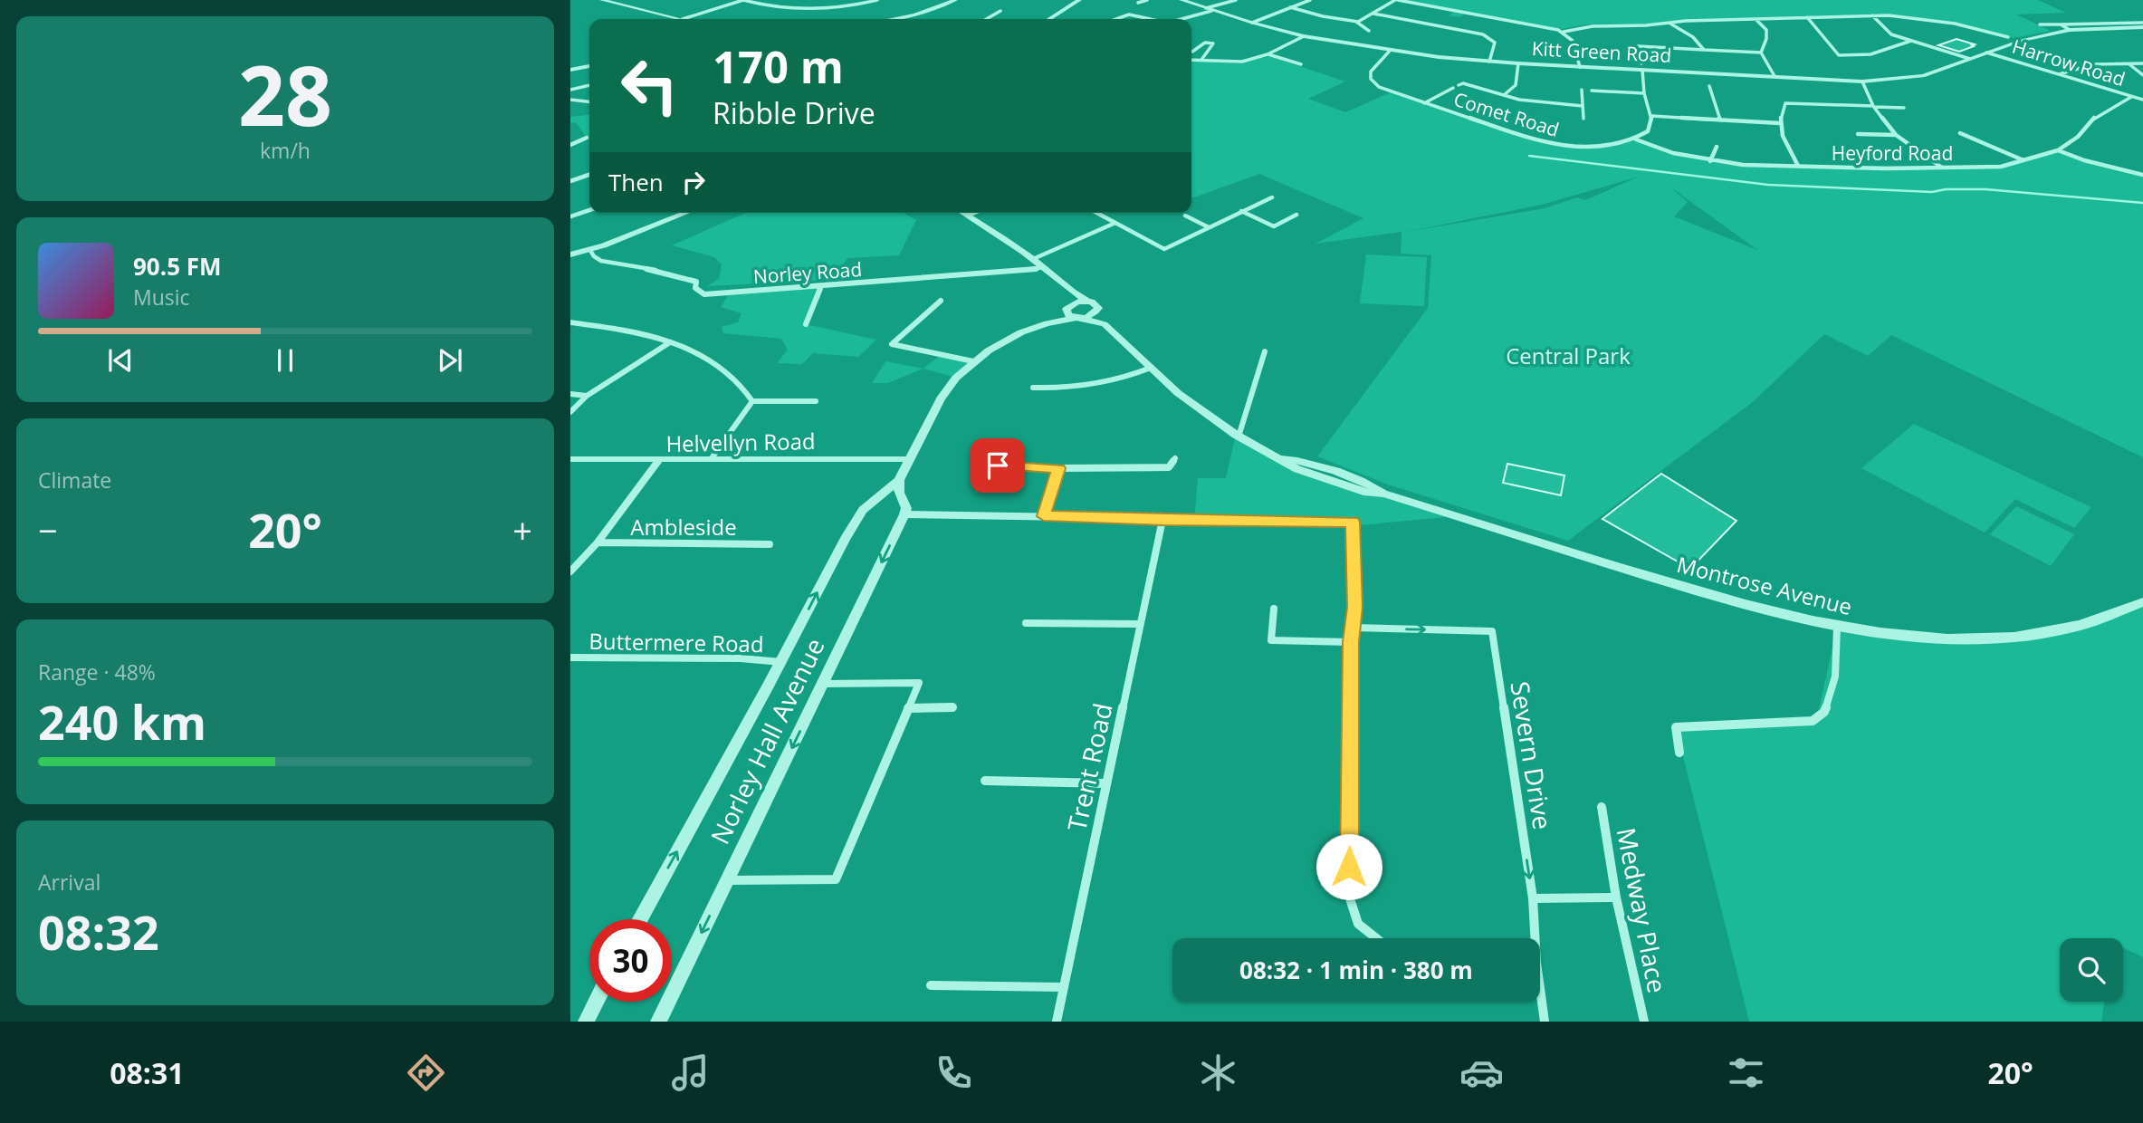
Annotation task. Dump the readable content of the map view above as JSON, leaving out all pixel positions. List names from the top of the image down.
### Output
{
  "streets": {
    "street": [
      "Kitt Green Road",
      "Harrow Road",
      "Comet Road",
      "Heyford Road",
      "Norley Road",
      "Helvellyn Road",
      "Ambleside",
      "Montrose Avenue",
      "Buttermere Road",
      "Norley Hall Avenue",
      "Severn Drive",
      "Trent Road",
      "Medway Place"
    ]
  },
  "crossings": [
    ["Kitt Green Road", "Harrow Road"],
    ["Kitt Green Road", "Comet Road"],
    ["Harrow Road", "Heyford Road"],
    ["Comet Road", "Heyford Road"],
    ["Helvellyn Road", "Norley Hall Avenue"],
    ["Montrose Avenue", "Norley Hall Avenue"],
    ["Buttermere Road", "Norley Hall Avenue"]
  ],
  "parks": ["Central Park"],
  "page": {
    "tile": [
      ["28", "km/h"],
      "Climate",
      ["Range · 48%", "240 km"],
      ["Arrival", "08:32"]
    ],
    "turn": ["170 m", "Ribble Drive"],
    "then": "Then",
    "song": ["90.5 FM", "Music"],
    "heat": ["−", "20°", "+"],
    "limit": "30",
    "trip": "08:32 · 1 min · 380 m",
    "tabs": ["08:31", "20°"]
  }
}
